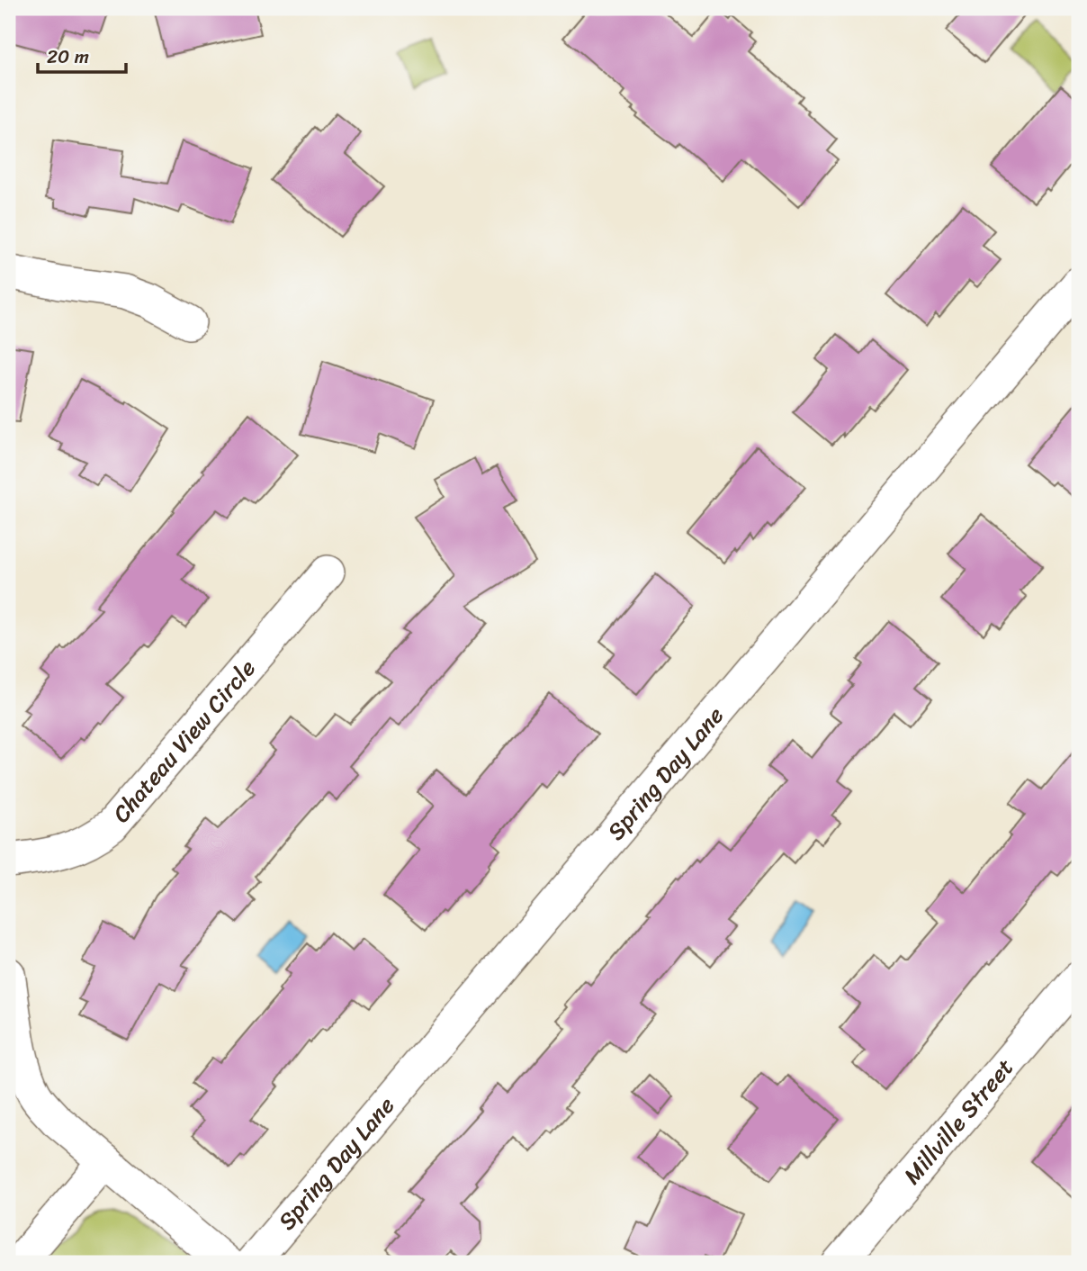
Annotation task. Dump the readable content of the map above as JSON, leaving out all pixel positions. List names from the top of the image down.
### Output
{
  "streets": {
    "street": ["Chateau View Circle", "Spring Day Lane", "Millville Street"]
  },
  "scale_bar": "20 m"
}
